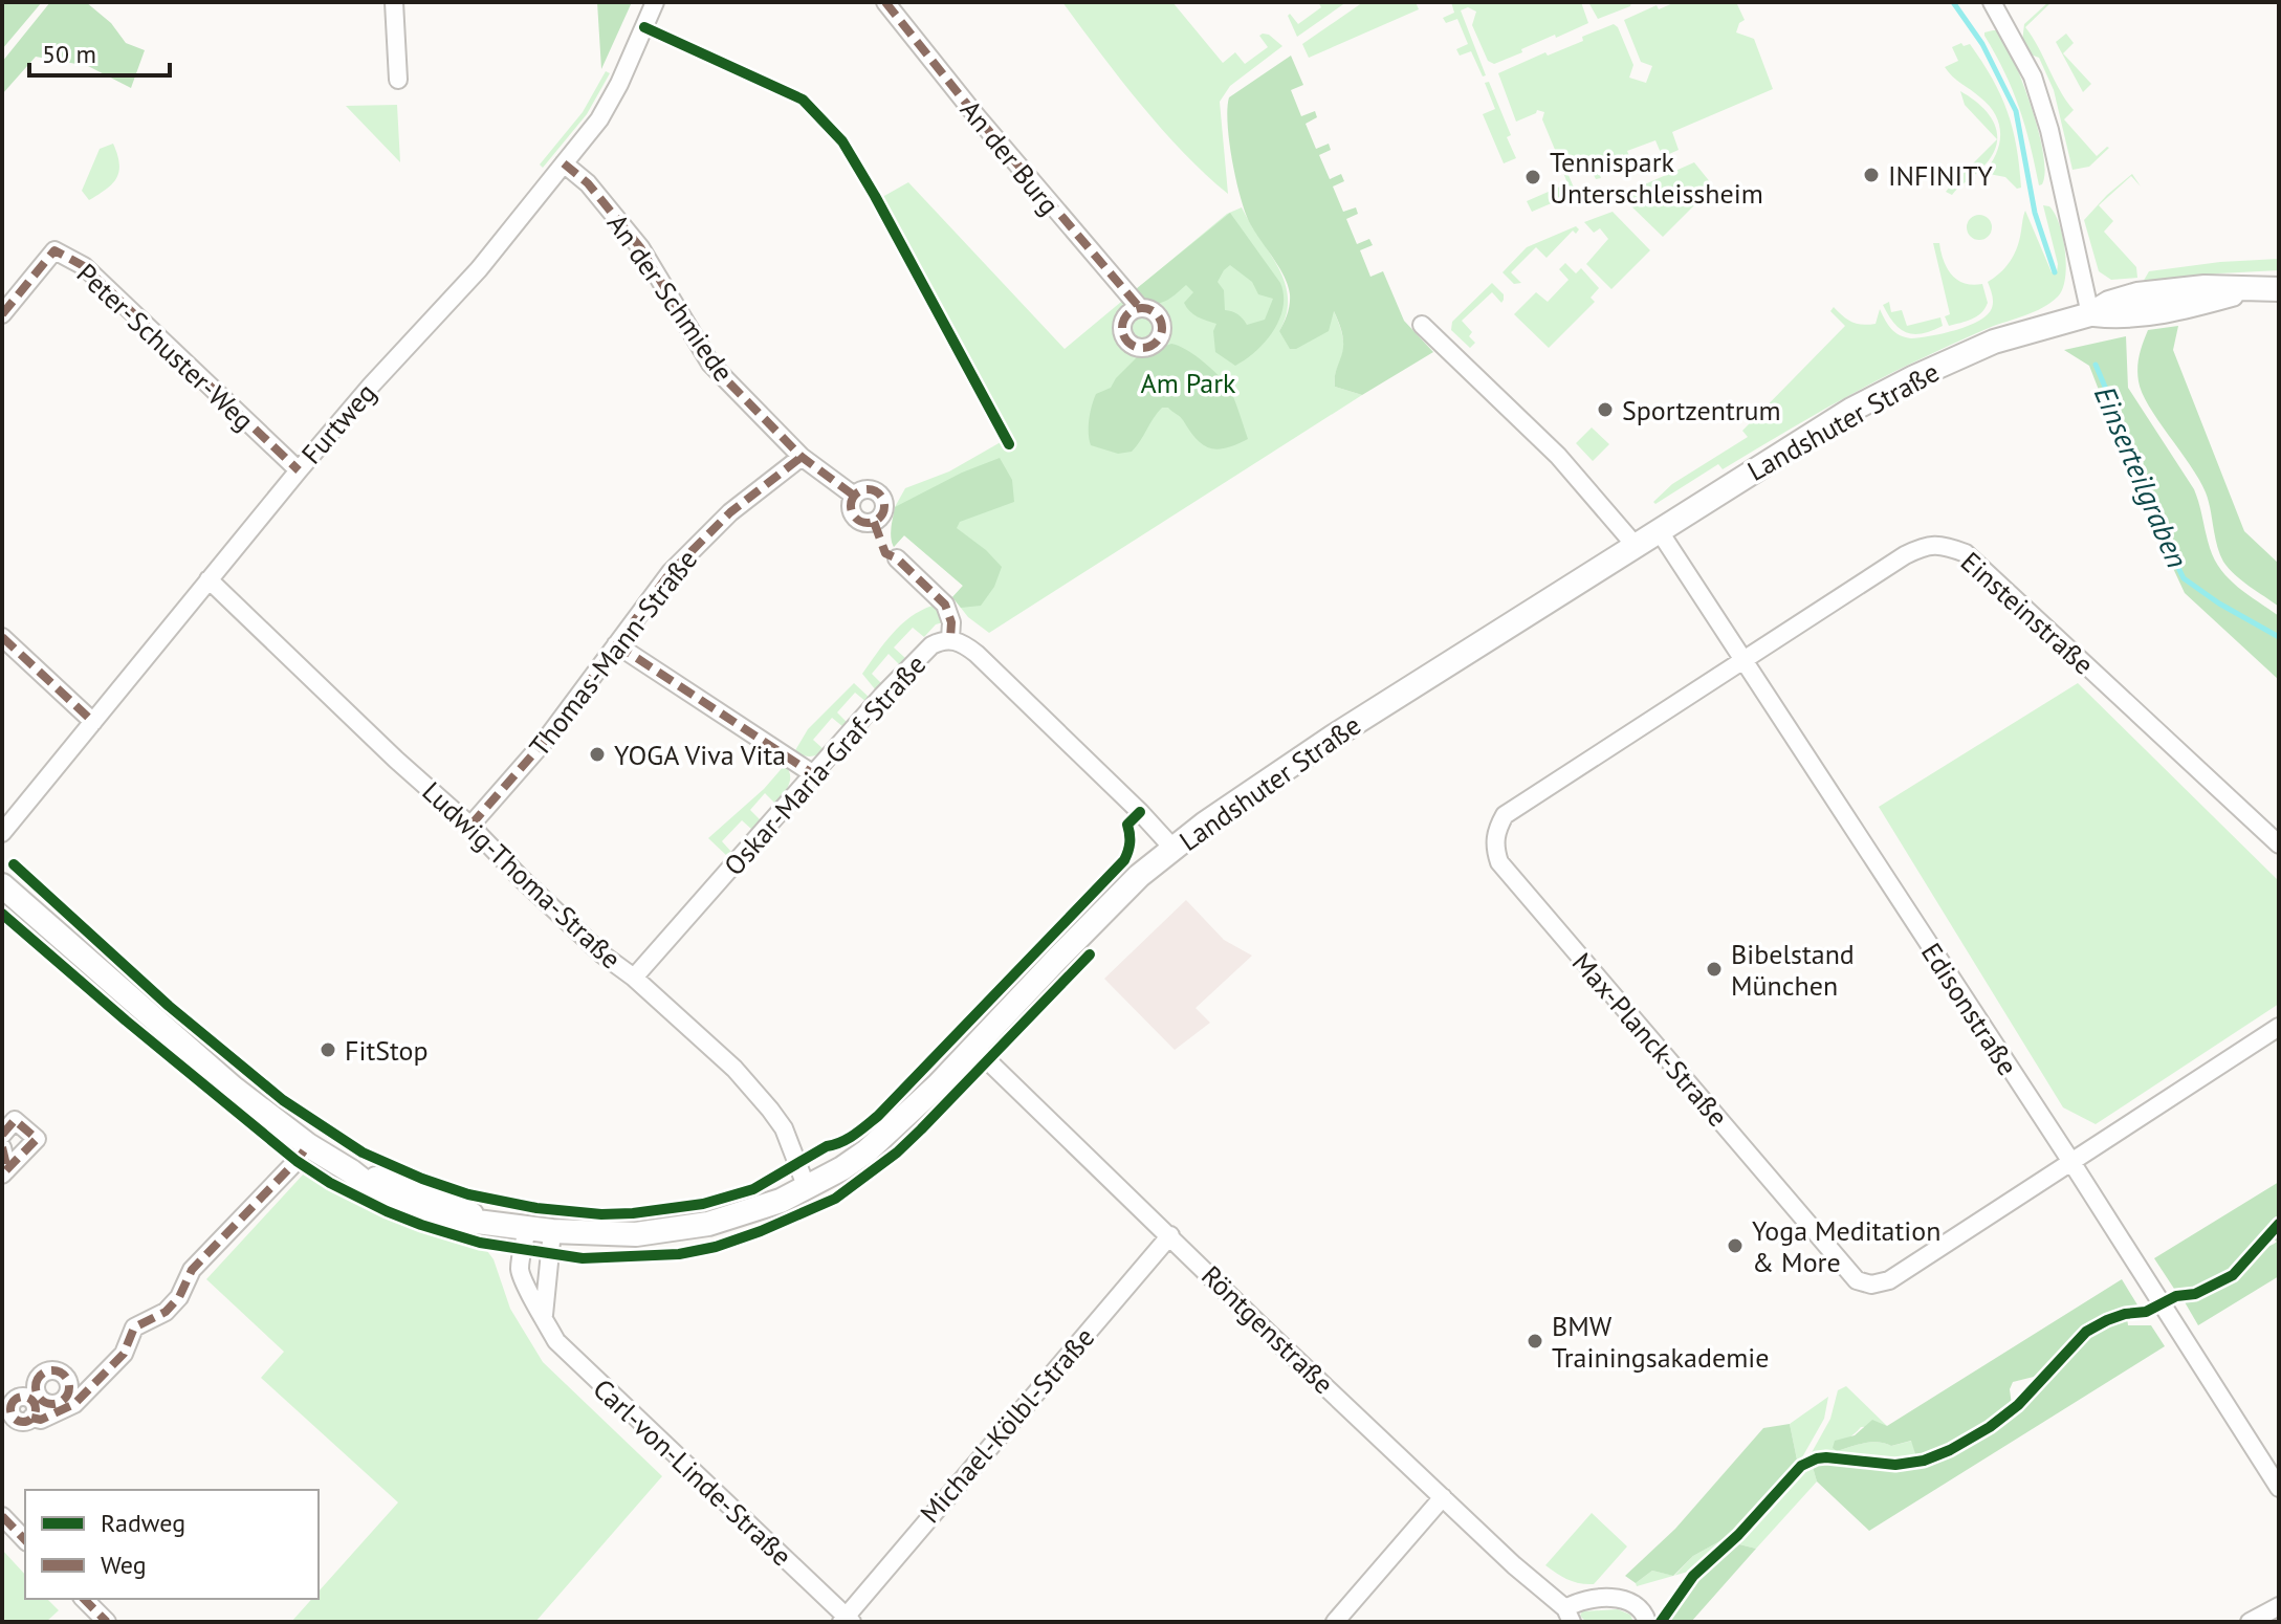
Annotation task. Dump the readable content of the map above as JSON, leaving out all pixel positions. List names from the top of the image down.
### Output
{
  "streets": {
    "main road": ["Landshuter Straße"],
    "street": [
      "An der Burg",
      "An der Schmiede",
      "Peter-Schuster-Weg",
      "Furtweg",
      "Einsteinstraße",
      "Thomas-Mann-Straße",
      "Oskar-Maria-Graf-Straße",
      "Ludwig-Thoma-Straße",
      "Edisonstraße",
      "Max-Planck-Straße",
      "Röntgenstraße",
      "Michael-Kölbl-Straße",
      "Carl-von-Linde-Straße"
    ]
  },
  "crossings": [
    ["An der Schmiede", "Furtweg"],
    ["An der Schmiede", "Thomas-Mann-Straße"],
    ["Peter-Schuster-Weg", "Furtweg"],
    ["Landshuter Straße", "Oskar-Maria-Graf-Straße"],
    ["Landshuter Straße", "Ludwig-Thoma-Straße"],
    ["Landshuter Straße", "Edisonstraße"],
    ["Landshuter Straße", "Röntgenstraße"],
    ["Landshuter Straße", "Carl-von-Linde-Straße"],
    ["Furtweg", "Ludwig-Thoma-Straße"],
    ["Einsteinstraße", "Edisonstraße"],
    ["Einsteinstraße", "Max-Planck-Straße"],
    ["Thomas-Mann-Straße", "Ludwig-Thoma-Straße"],
    ["Oskar-Maria-Graf-Straße", "Ludwig-Thoma-Straße"],
    ["Edisonstraße", "Max-Planck-Straße"],
    ["Röntgenstraße", "Michael-Kölbl-Straße"],
    ["Michael-Kölbl-Straße", "Carl-von-Linde-Straße"]
  ],
  "water": ["Einserteilgraben"],
  "parks": ["Am Park"],
  "places": [
    "INFINITY",
    "Tennispark Unterschleissheim",
    "Sportzentrum",
    "YOGA Viva Vita",
    "Bibelstand München",
    "FitStop",
    "Yoga Meditation & More",
    "BMW Trainingsakademie"
  ],
  "legend": ["Radweg", "Weg"],
  "scale_bar": "50 m"
}
